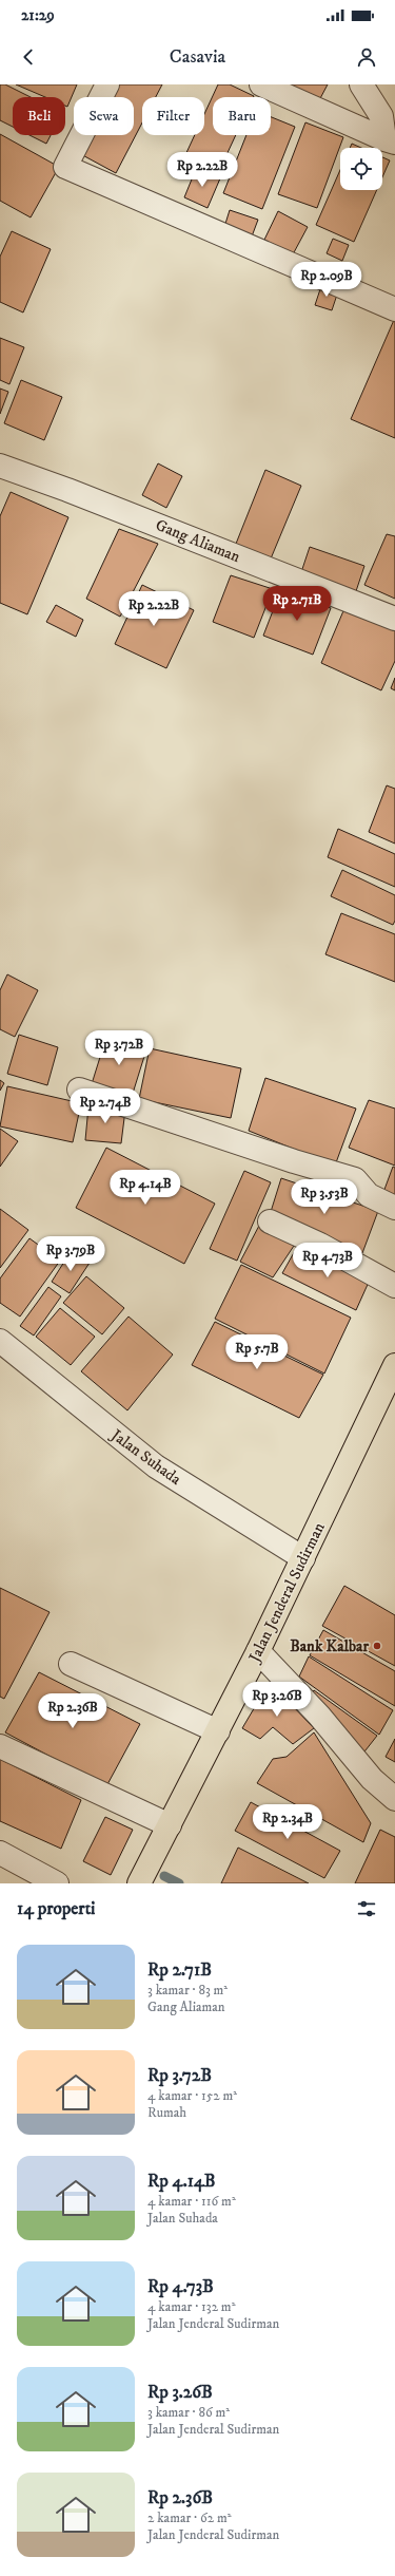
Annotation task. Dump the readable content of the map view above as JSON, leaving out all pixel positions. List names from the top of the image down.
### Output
{
  "streets": {
    "main road": ["Jalan Jenderal Sudirman"],
    "street": ["Gang Aliaman", "Jalan Suhada"]
  },
  "crossings": [
    ["Jalan Suhada", "Jalan Jenderal Sudirman"]
  ],
  "places": ["Bank Kalbar"],
  "page": {
    "status": "21:29",
    "header": "Casavia",
    "chip": [
      "Beli",
      "Sewa",
      "Filter",
      "Baru"
    ],
    "price": [
      "Rp 2.22B",
      "Rp 2.09B",
      "Rp 2.71B",
      "Rp 2.22B",
      "Rp 3.72B",
      "Rp 2.74B",
      "Rp 4.14B",
      "Rp 3.53B",
      "Rp 3.79B",
      "Rp 4.73B",
      "Rp 5.7B",
      "Rp 3.26B",
      "Rp 2.36B",
      "Rp 2.34B"
    ],
    "heading": "14 properti",
    "list": [
      {
        "name": "Rp 2.71B",
        "note": "3 kamar · 83 m² · Gang Aliaman"
      },
      {
        "name": "Rp 3.72B",
        "note": "4 kamar · 152 m² · Rumah"
      },
      {
        "name": "Rp 4.14B",
        "note": "4 kamar · 116 m² · Jalan Suhada"
      },
      {
        "name": "Rp 4.73B",
        "note": "4 kamar · 132 m² · Jalan Jenderal Sudirman"
      },
      {
        "name": "Rp 3.26B",
        "note": "3 kamar · 86 m² · Jalan Jenderal Sudirman"
      },
      {
        "name": "Rp 2.36B",
        "note": "2 kamar · 62 m² · Jalan Jenderal Sudirman"
      }
    ]
  }
}
